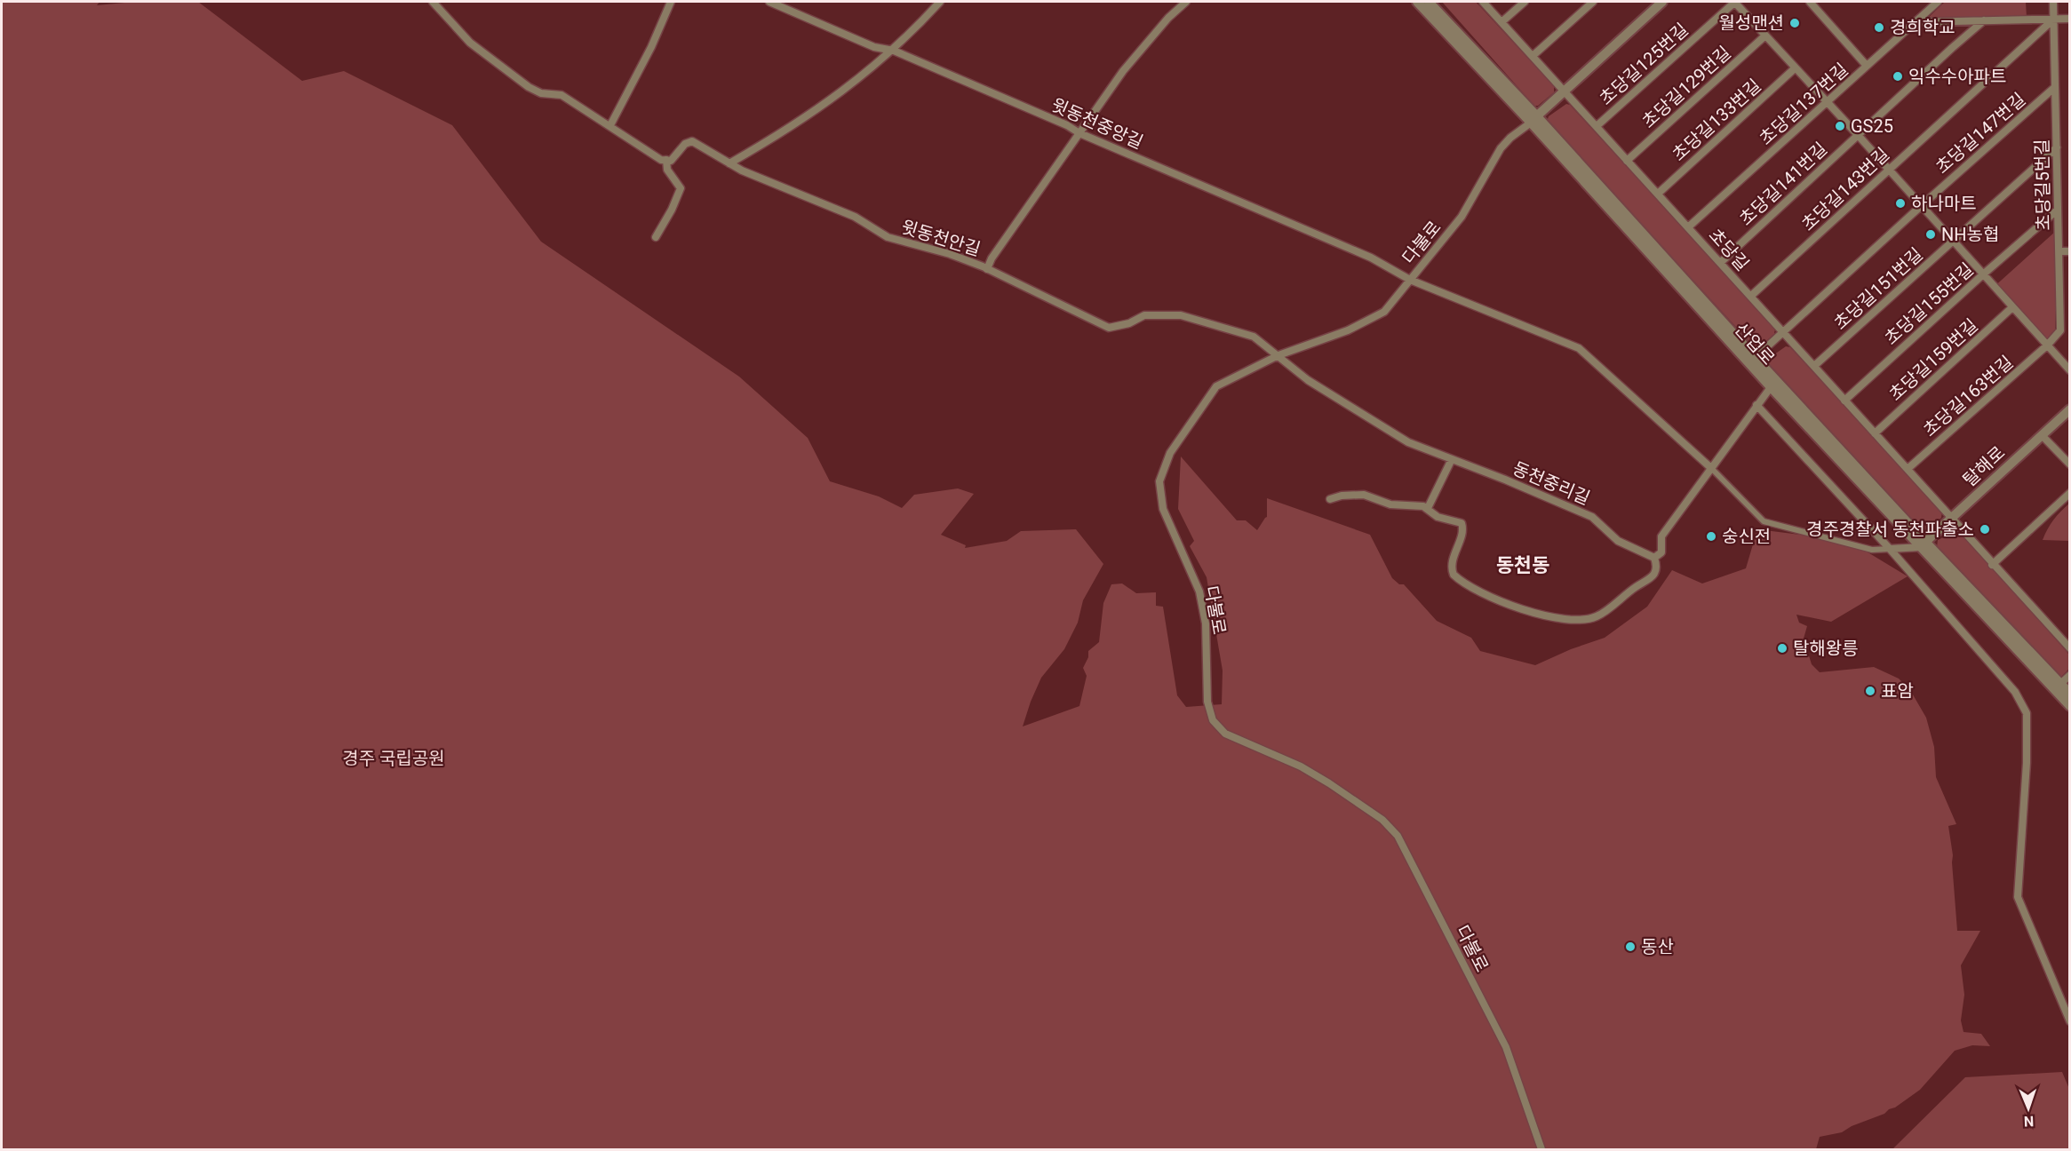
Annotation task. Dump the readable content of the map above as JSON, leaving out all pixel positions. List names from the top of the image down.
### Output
{
  "streets": {
    "street": [
      "초당길125번길",
      "초당길129번길",
      "초당길137번길",
      "초당길133번길",
      "윗동천중앙길",
      "초당길147번길",
      "초당길141번길",
      "초당길5번길",
      "초당길143번길",
      "윗동천안길",
      "다불로",
      "초당길",
      "초당길151번길",
      "초당길155번길",
      "산업로",
      "초당길159번길",
      "초당길163번길",
      "탈해로",
      "동천중리길"
    ]
  },
  "crossings": [
    ["초당길125번길", "초당길"],
    ["초당길129번길", "초당길"],
    ["초당길137번길", "초당길"],
    ["초당길133번길", "초당길"],
    ["윗동천중앙길", "다불로"],
    ["초당길147번길", "초당길5번길"],
    ["초당길147번길", "초당길"],
    ["초당길147번길", "산업로"],
    ["초당길141번길", "초당길"],
    ["초당길5번길", "초당길143번길"],
    ["초당길5번길", "초당길151번길"],
    ["초당길5번길", "초당길155번길"],
    ["초당길5번길", "초당길163번길"],
    ["초당길143번길", "초당길"],
    ["윗동천안길", "다불로"],
    ["윗동천안길", "동천중리길"],
    ["다불로", "산업로"],
    ["다불로", "동천중리길"],
    ["초당길", "초당길151번길"],
    ["초당길", "초당길155번길"],
    ["초당길", "초당길159번길"],
    ["초당길", "초당길163번길"],
    ["초당길", "탈해로"],
    ["산업로", "탈해로"]
  ],
  "districts": ["동천동"],
  "parks": ["경주 국립공원"],
  "places": [
    "월성맨션",
    "경희학교",
    "익수수아파트",
    "GS25",
    "하나마트",
    "NH농협",
    "경주경찰서 동천파출소",
    "숭신전",
    "탈해왕릉",
    "표암",
    "동산"
  ],
  "north": "bottom"
}
